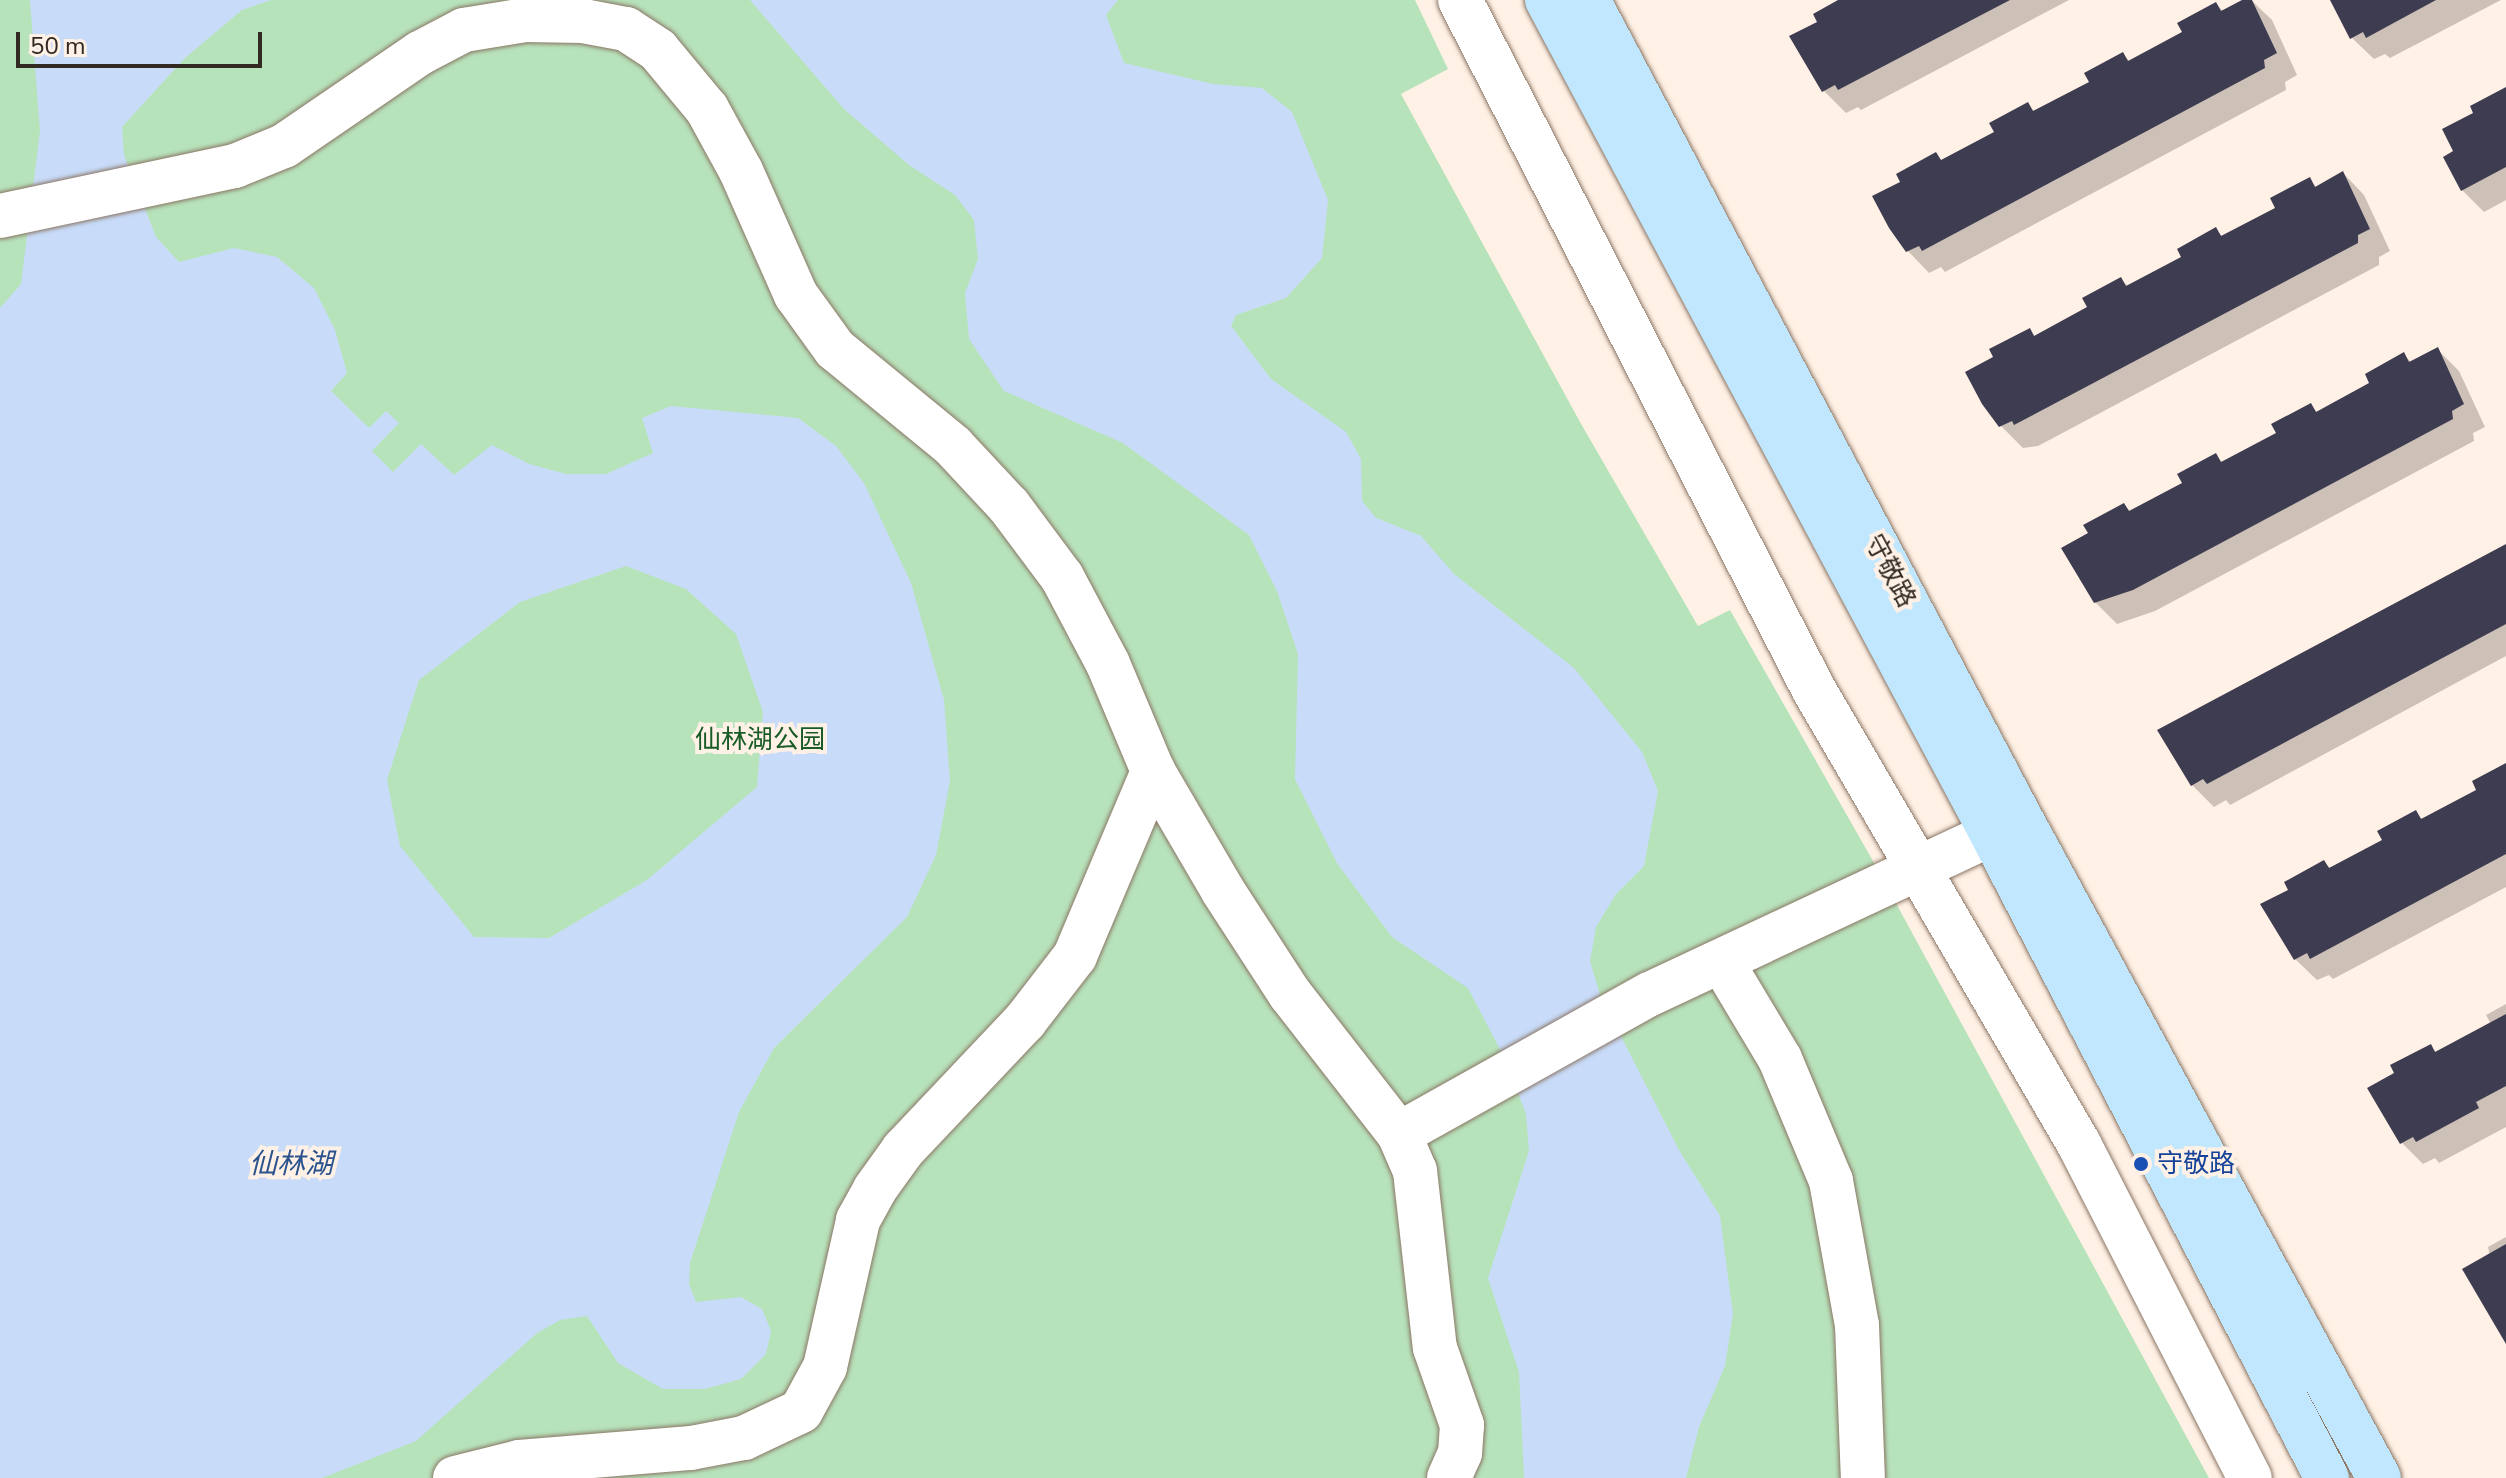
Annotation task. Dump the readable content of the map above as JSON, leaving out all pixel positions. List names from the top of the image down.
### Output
{
  "streets": {
    "main road": ["守敬路"]
  },
  "water": ["仙林湖"],
  "parks": ["仙林湖公园"],
  "places": ["守敬路"],
  "scale_bar": "50 m"
}
